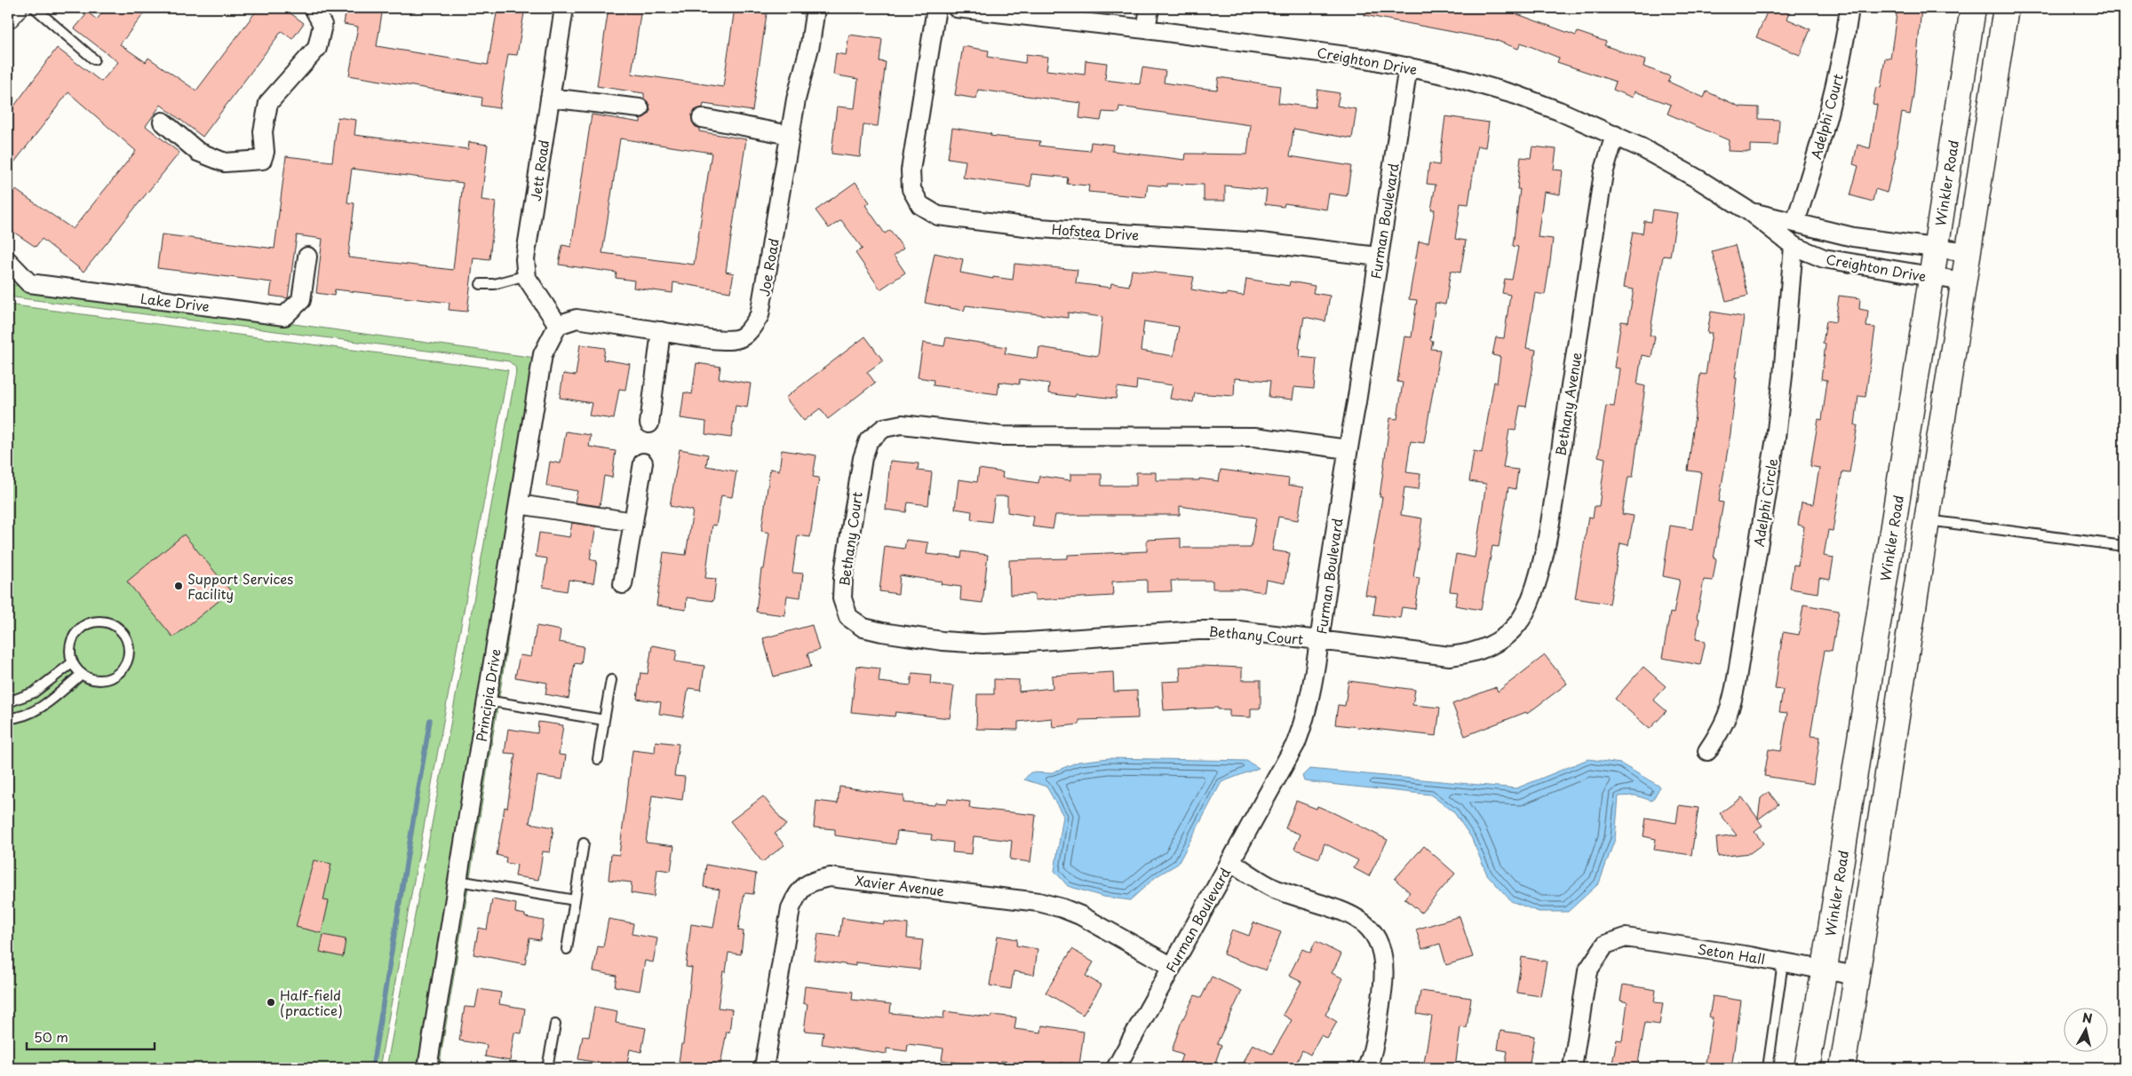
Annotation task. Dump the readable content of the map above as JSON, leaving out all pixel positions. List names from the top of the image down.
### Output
{
  "streets": {
    "street": [
      "Creighton Drive",
      "Adelphi Court",
      "Jett Road",
      "Winkler Road",
      "Furman Boulevard",
      "Hofstea Drive",
      "Joe Road",
      "Lake Drive",
      "Bethany Avenue",
      "Adelphi Circle",
      "Bethany Court",
      "Principia Drive",
      "Xavier Avenue",
      "Seton Hall"
    ]
  },
  "crossings": [
    ["Creighton Drive", "Adelphi Court"],
    ["Creighton Drive", "Winkler Road"],
    ["Creighton Drive", "Furman Boulevard"],
    ["Creighton Drive", "Bethany Avenue"],
    ["Creighton Drive", "Adelphi Circle"],
    ["Jett Road", "Joe Road"],
    ["Jett Road", "Principia Drive"],
    ["Winkler Road", "Seton Hall"],
    ["Furman Boulevard", "Hofstea Drive"],
    ["Furman Boulevard", "Bethany Court"],
    ["Furman Boulevard", "Xavier Avenue"],
    ["Joe Road", "Principia Drive"],
    ["Bethany Avenue", "Bethany Court"]
  ],
  "places": ["Support Services Facility", "Half-field (practice)"],
  "scale_bar": "50 m",
  "north": "top"
}
